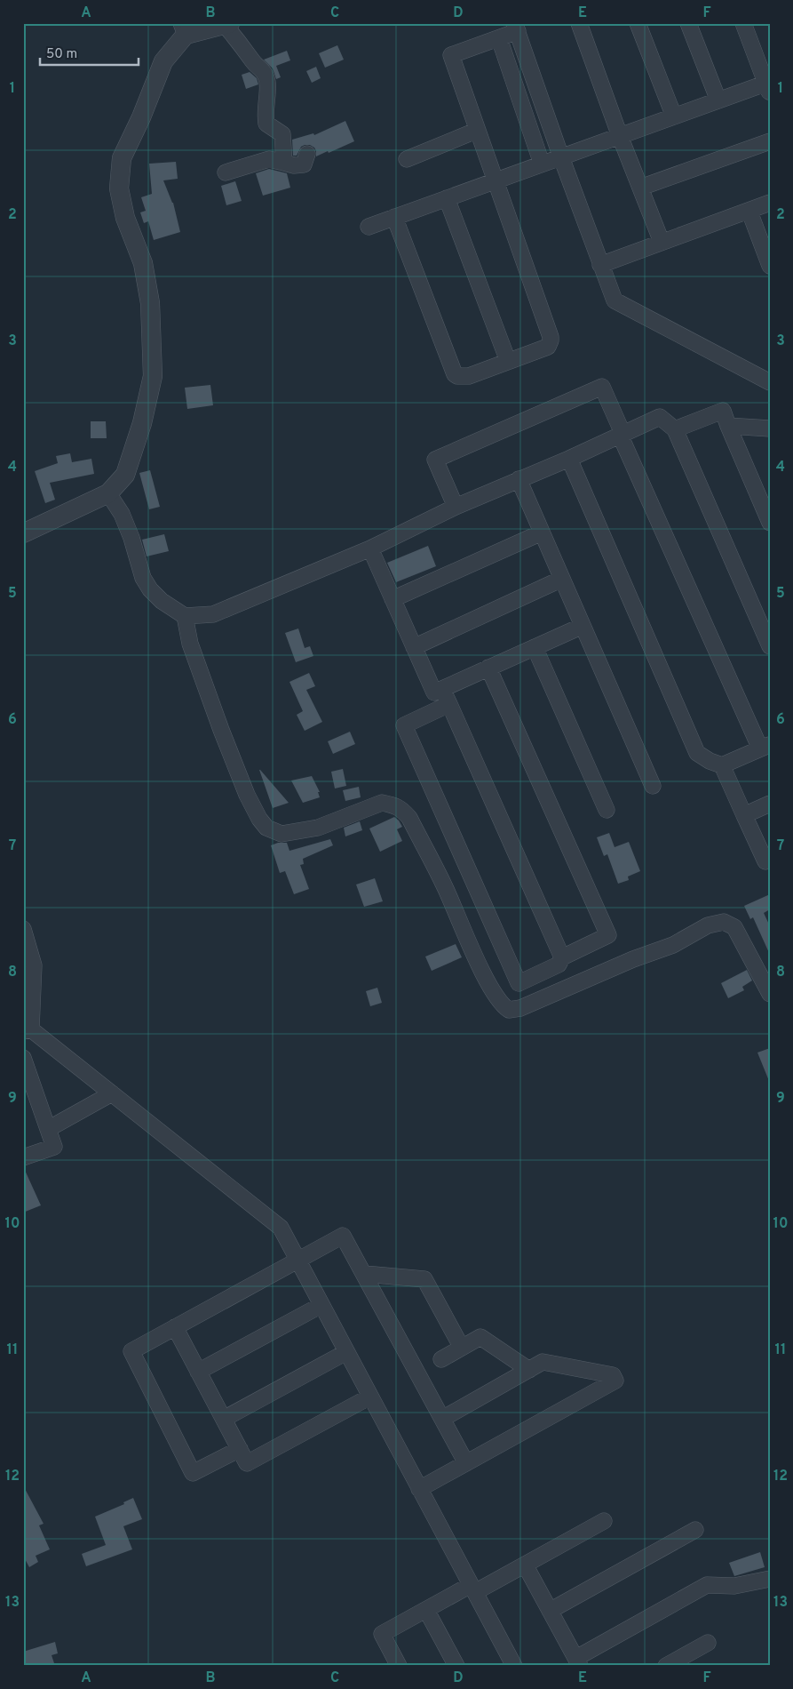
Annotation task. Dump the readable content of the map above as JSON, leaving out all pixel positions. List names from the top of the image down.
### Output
{
  "scale_bar": "50 m",
  "grid": {
    "columns": [
      "A",
      "B",
      "C",
      "D",
      "E",
      "F"
    ],
    "rows": [
      "1",
      "2",
      "3",
      "4",
      "5",
      "6",
      "7",
      "8",
      "9",
      "10",
      "11",
      "12",
      "13"
    ]
  }
}
